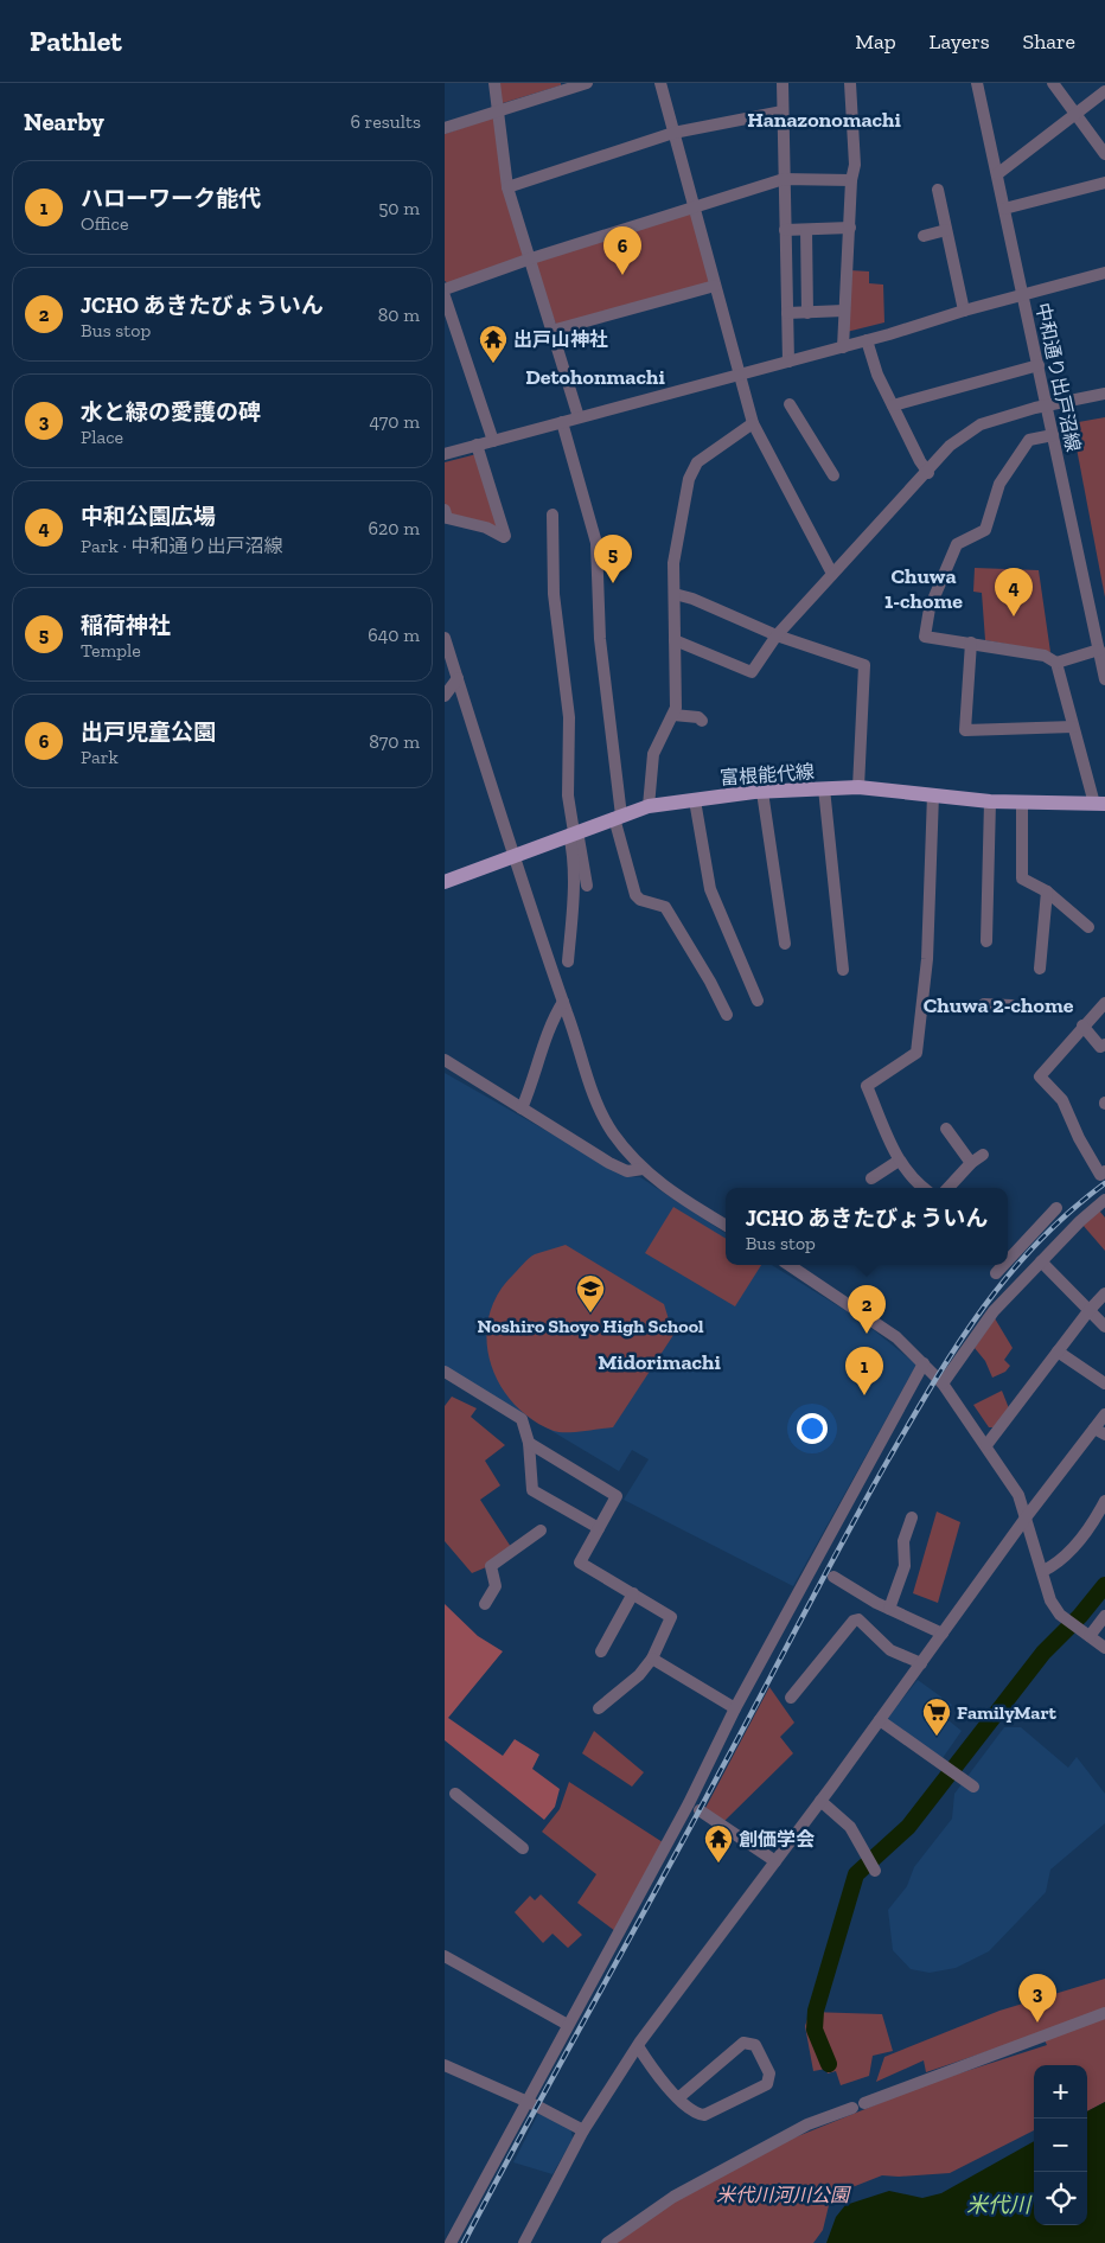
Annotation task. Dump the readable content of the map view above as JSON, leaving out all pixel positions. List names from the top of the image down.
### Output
{
  "streets": {
    "main road": ["富根能代線"],
    "street": ["中和通り出戸沼線"]
  },
  "districts": [
    "Hanazonomachi",
    "Detohonmachi",
    "Chuwa 1-chome",
    "Chuwa 2-chome",
    "Midorimachi"
  ],
  "water": ["米代川"],
  "parks": ["米代川河川公園"],
  "places": {
    "temple": ["出戸山神社", "創価学会"],
    "school or university": ["Noshiro Shoyo High School"],
    "supermarket": ["FamilyMart"]
  },
  "page": {
    "header": "Pathlet",
    "nav": ["Map", "Layers", "Share"],
    "heading": ["Nearby", "6 results"],
    "list": [
      {
        "mark": "1",
        "name": "ハローワーク能代",
        "note": "Office",
        "value": "50 m"
      },
      {
        "mark": "2",
        "name": "JCHO あきたびょういん",
        "note": "Bus stop",
        "value": "80 m"
      },
      {
        "mark": "3",
        "name": "水と緑の愛護の碑",
        "note": "Place",
        "value": "470 m"
      },
      {
        "mark": "4",
        "name": "中和公園広場",
        "note": "Park · 中和通り出戸沼線",
        "value": "620 m"
      },
      {
        "mark": "5",
        "name": "稲荷神社",
        "note": "Temple",
        "value": "640 m"
      },
      {
        "mark": "6",
        "name": "出戸児童公園",
        "note": "Park",
        "value": "870 m"
      }
    ],
    "pins": [
      "6",
      "5",
      "4",
      "2",
      "1",
      "3"
    ],
    "popup": ["JCHO あきたびょういん", "Bus stop"],
    "map_buttons": ["+", "−"]
  }
}
